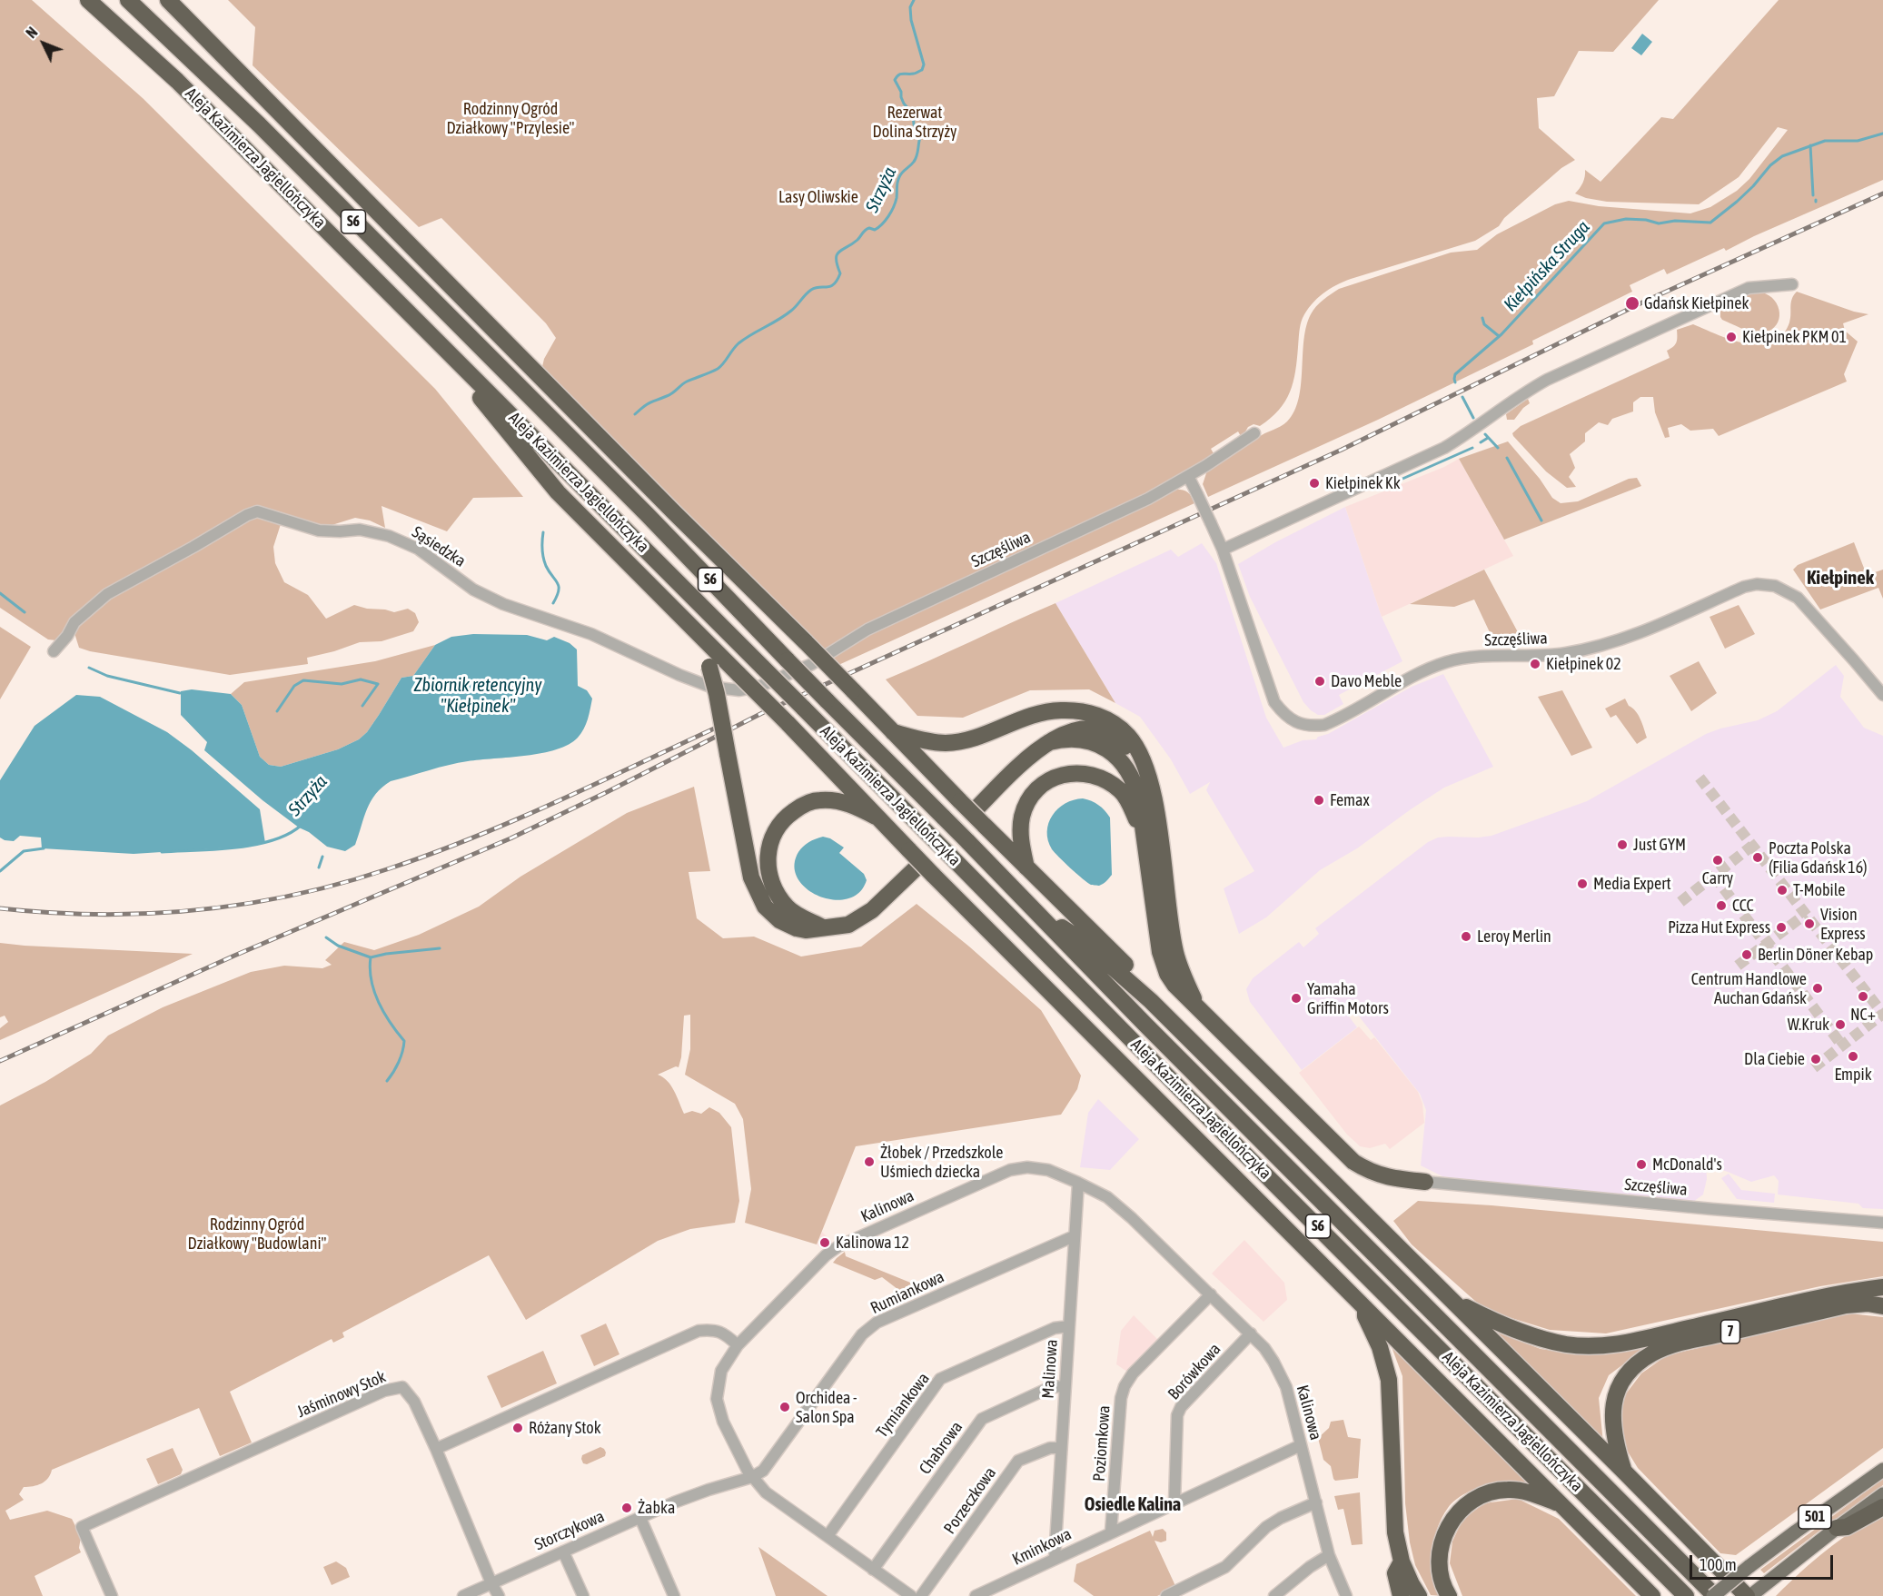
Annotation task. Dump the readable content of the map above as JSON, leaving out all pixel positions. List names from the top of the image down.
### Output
{
  "streets": {
    "highway": ["Aleja Kazimierza Jagiellończyka", "S6", "7"],
    "main road": ["501"],
    "street": [
      "Sąsiedzka",
      "Szczęśliwa",
      "Kalinowa",
      "Rumiankowa",
      "Malinowa",
      "Borówkowa",
      "Jaśminowy Stok",
      "Tymiankowa",
      "Poziomkowa",
      "Chabrowa",
      "Porzeczkowa",
      "Storczykowa",
      "Kminkowa"
    ]
  },
  "crossings": [
    ["Aleja Kazimierza Jagiellończyka", "501"],
    ["Sąsiedzka", "Szczęśliwa"],
    ["Kalinowa", "Rumiankowa"],
    ["Kalinowa", "Malinowa"],
    ["Kalinowa", "Borówkowa"],
    ["Kalinowa", "Tymiankowa"],
    ["Kalinowa", "Poziomkowa"],
    ["Kalinowa", "Chabrowa"],
    ["Kalinowa", "Storczykowa"],
    ["Kalinowa", "Kminkowa"],
    ["Rumiankowa", "Malinowa"],
    ["Rumiankowa", "Storczykowa"],
    ["7", "501"],
    ["Malinowa", "Tymiankowa"],
    ["Malinowa", "Chabrowa"],
    ["Malinowa", "Porzeczkowa"],
    ["Malinowa", "Kminkowa"],
    ["Borówkowa", "Kminkowa"],
    ["Jaśminowy Stok", "Storczykowa"],
    ["Poziomkowa", "Kminkowa"]
  ],
  "districts": ["Kiełpinek", "Osiedle Kalina"],
  "water": ["Strzyża", "Kiełpińska Struga", "Zbiornik retencyjny \"Kiełpinek\""],
  "parks": [
    "Rodzinny Ogród Działkowy \"Przylesie\"",
    "Rezerwat Dolina Strzyży",
    "Lasy Oliwskie",
    "Rodzinny Ogród Działkowy \"Budowlani\""
  ],
  "places": [
    "Gdańsk Kiełpinek",
    "Kiełpinek PKM 01",
    "Kiełpinek Kk",
    "Kiełpinek 02",
    "Davo Meble",
    "Femax",
    "Just GYM",
    "Poczta Polska (Filia Gdańsk 16)",
    "Carry",
    "Media Expert",
    "T-Mobile",
    "CCC",
    "Vision Express",
    "Pizza Hut Express",
    "Leroy Merlin",
    "Berlin Döner Kebap",
    "Centrum Handlowe Auchan Gdańsk",
    "NC+",
    "Yamaha Griffin Motors",
    "W.Kruk",
    "Empik",
    "Dla Ciebie",
    "Żłobek / Przedszkole Uśmiech dziecka",
    "McDonald's",
    "Kalinowa 12",
    "Orchidea - Salon Spa",
    "Różany Stok",
    "Żabka"
  ],
  "scale_bar": "100 m",
  "north": "top left"
}
